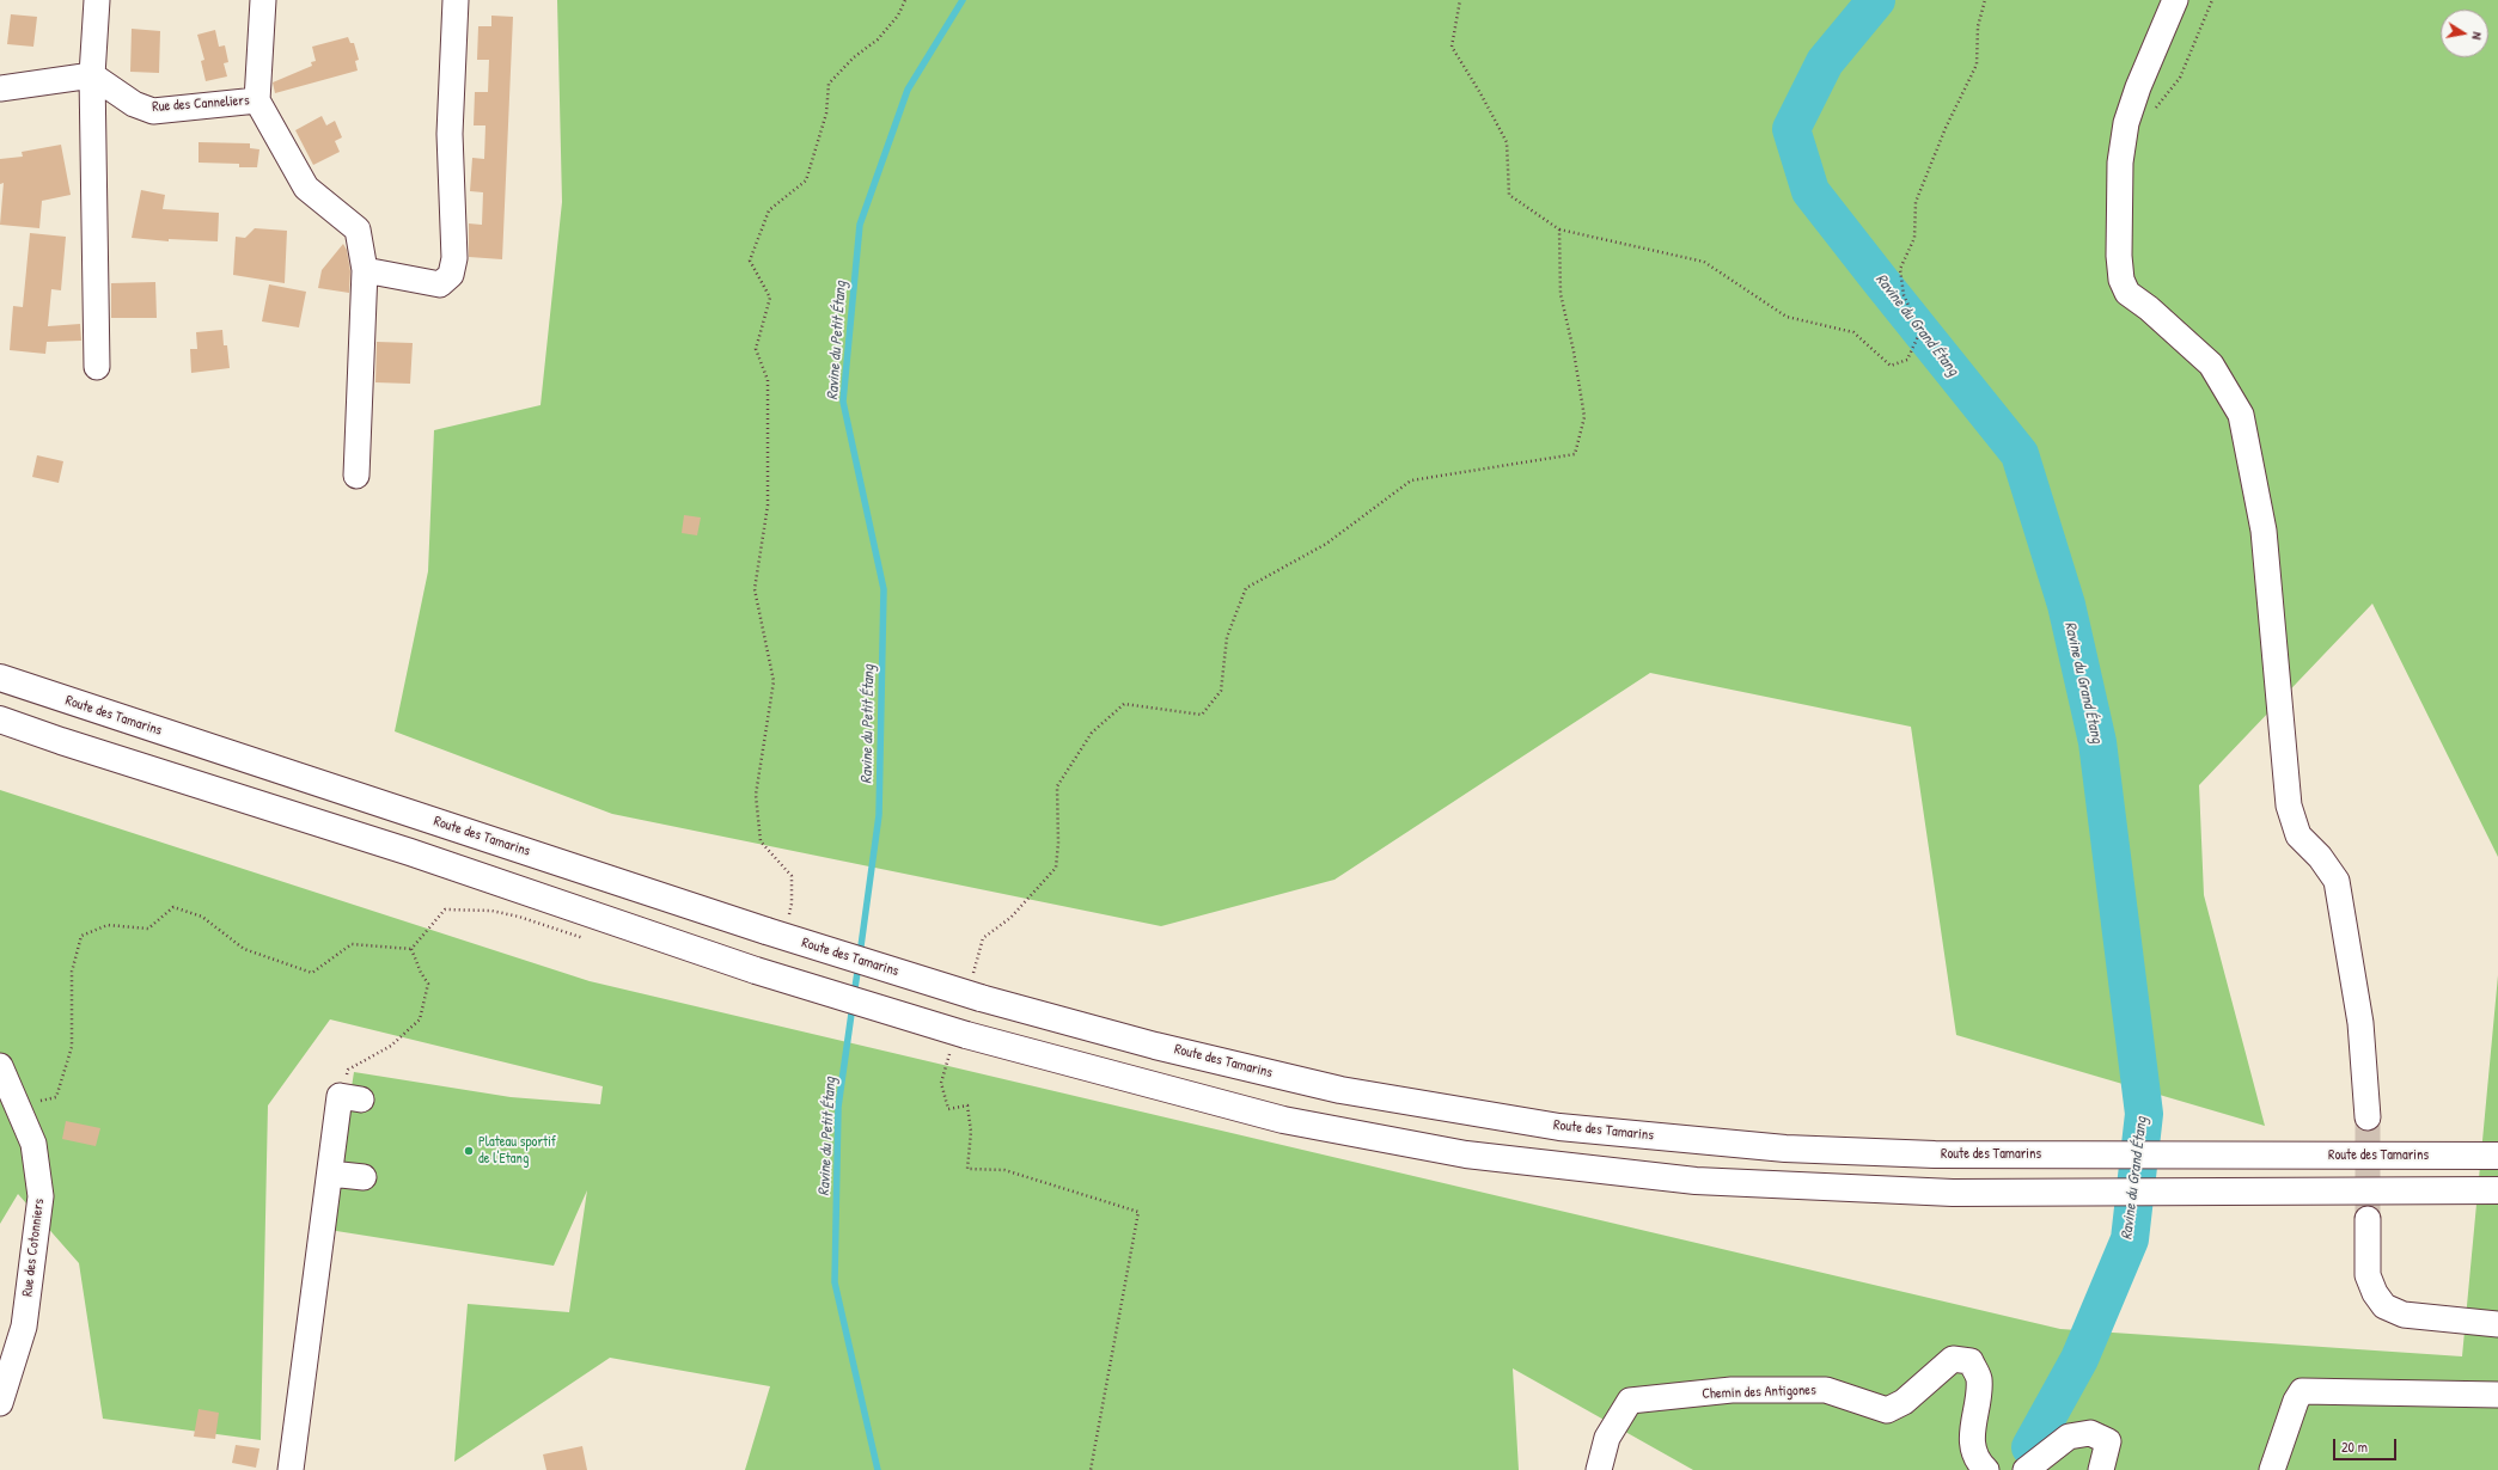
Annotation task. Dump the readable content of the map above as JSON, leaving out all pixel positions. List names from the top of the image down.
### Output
{
  "streets": {
    "highway": ["Route des Tamarins"],
    "street": ["Rue des Canneliers", "Rue des Cotonniers", "Chemin des Antigones"]
  },
  "water": ["Ravine du Grand Étang", "Ravine du Petit Étang"],
  "places": ["Plateau sportif de l'Etang"],
  "scale_bar": "20 m",
  "north": "right"
}
